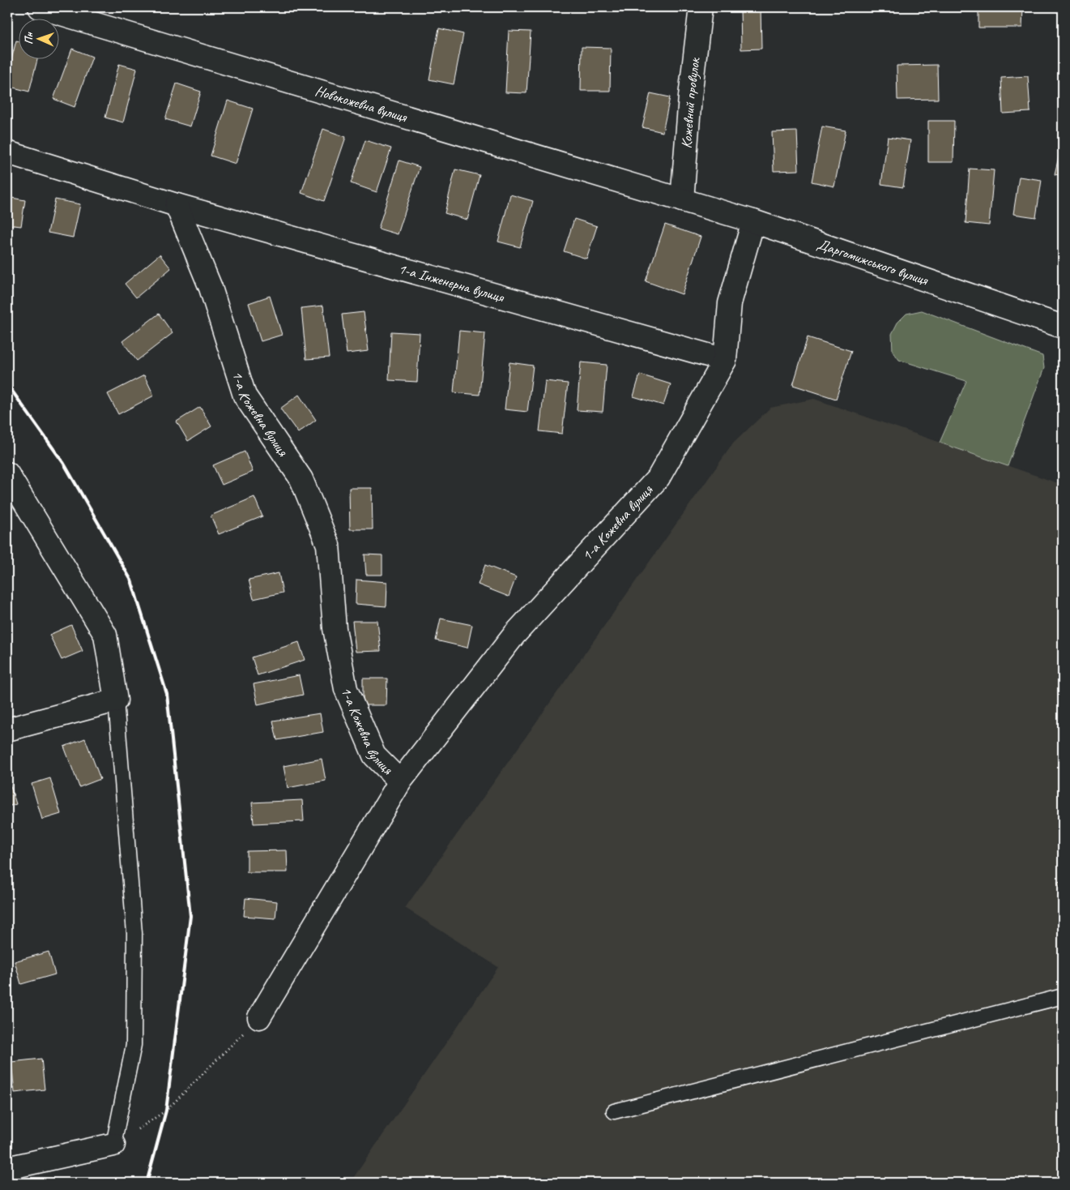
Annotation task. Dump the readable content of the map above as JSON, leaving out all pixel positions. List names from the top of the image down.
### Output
{
  "streets": {
    "street": [
      "Новокожевна вулиця",
      "Кожевний провулок",
      "Даргомижського вулиця",
      "1-а Інженерна вулиця",
      "1-а Кожевна вулиця"
    ]
  },
  "crossings": [
    ["Новокожевна вулиця", "Кожевний провулок"],
    ["Новокожевна вулиця", "Даргомижського вулиця"],
    ["Кожевний провулок", "Даргомижського вулиця"],
    ["Даргомижського вулиця", "1-а Кожевна вулиця"],
    ["1-а Інженерна вулиця", "1-а Кожевна вулиця"]
  ],
  "north": "left"
}
